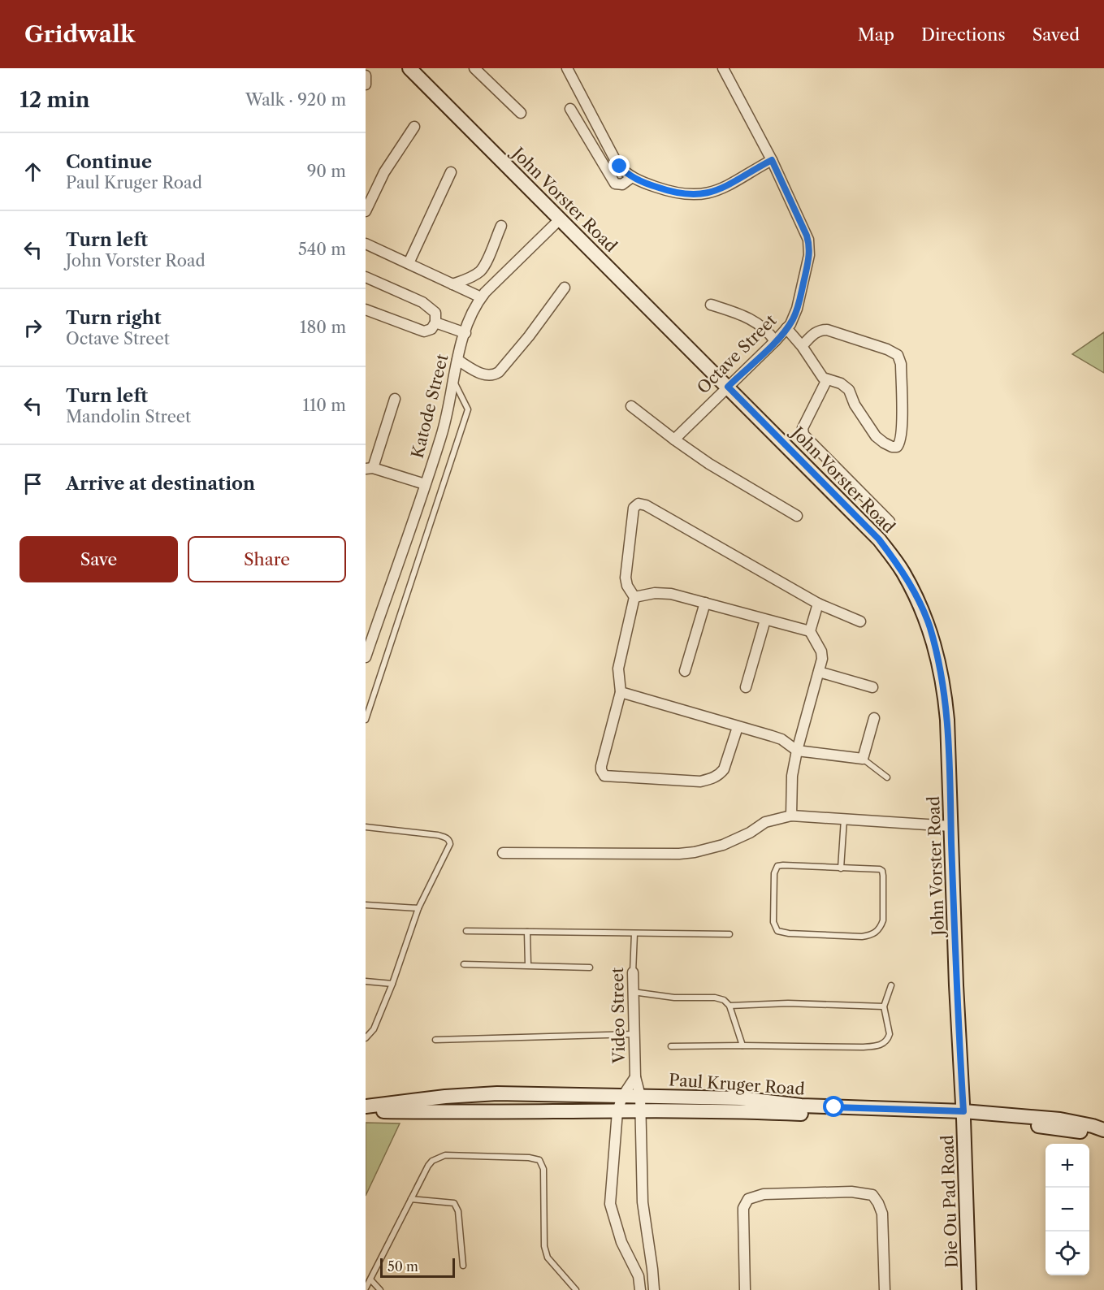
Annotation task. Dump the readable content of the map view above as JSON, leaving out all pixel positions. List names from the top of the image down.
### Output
{
  "streets": {
    "street": [
      "John Vorster Road",
      "Octave Street",
      "Katode Street",
      "Video Street",
      "Paul Kruger Road",
      "Die Ou Pad Road"
    ]
  },
  "crossings": [
    ["John Vorster Road", "Octave Street"],
    ["John Vorster Road", "Katode Street"],
    ["John Vorster Road", "Paul Kruger Road"],
    ["John Vorster Road", "Die Ou Pad Road"],
    ["Video Street", "Paul Kruger Road"],
    ["Paul Kruger Road", "Die Ou Pad Road"]
  ],
  "scale_bar": "50 m",
  "page": {
    "header": "Gridwalk",
    "nav": ["Map", "Directions", "Saved"],
    "heading": ["12 min", "Walk · 920 m"],
    "list": [
      ["Continue", "Paul Kruger Road", "90 m"],
      ["Turn left", "John Vorster Road", "540 m"],
      ["Turn right", "Octave Street", "180 m"],
      ["Turn left", "Mandolin Street", "110 m"],
      "Arrive at destination"
    ],
    "buttons": ["Save", "Share"],
    "map_buttons": ["+", "−"],
    "scale": "50 m"
  }
}
